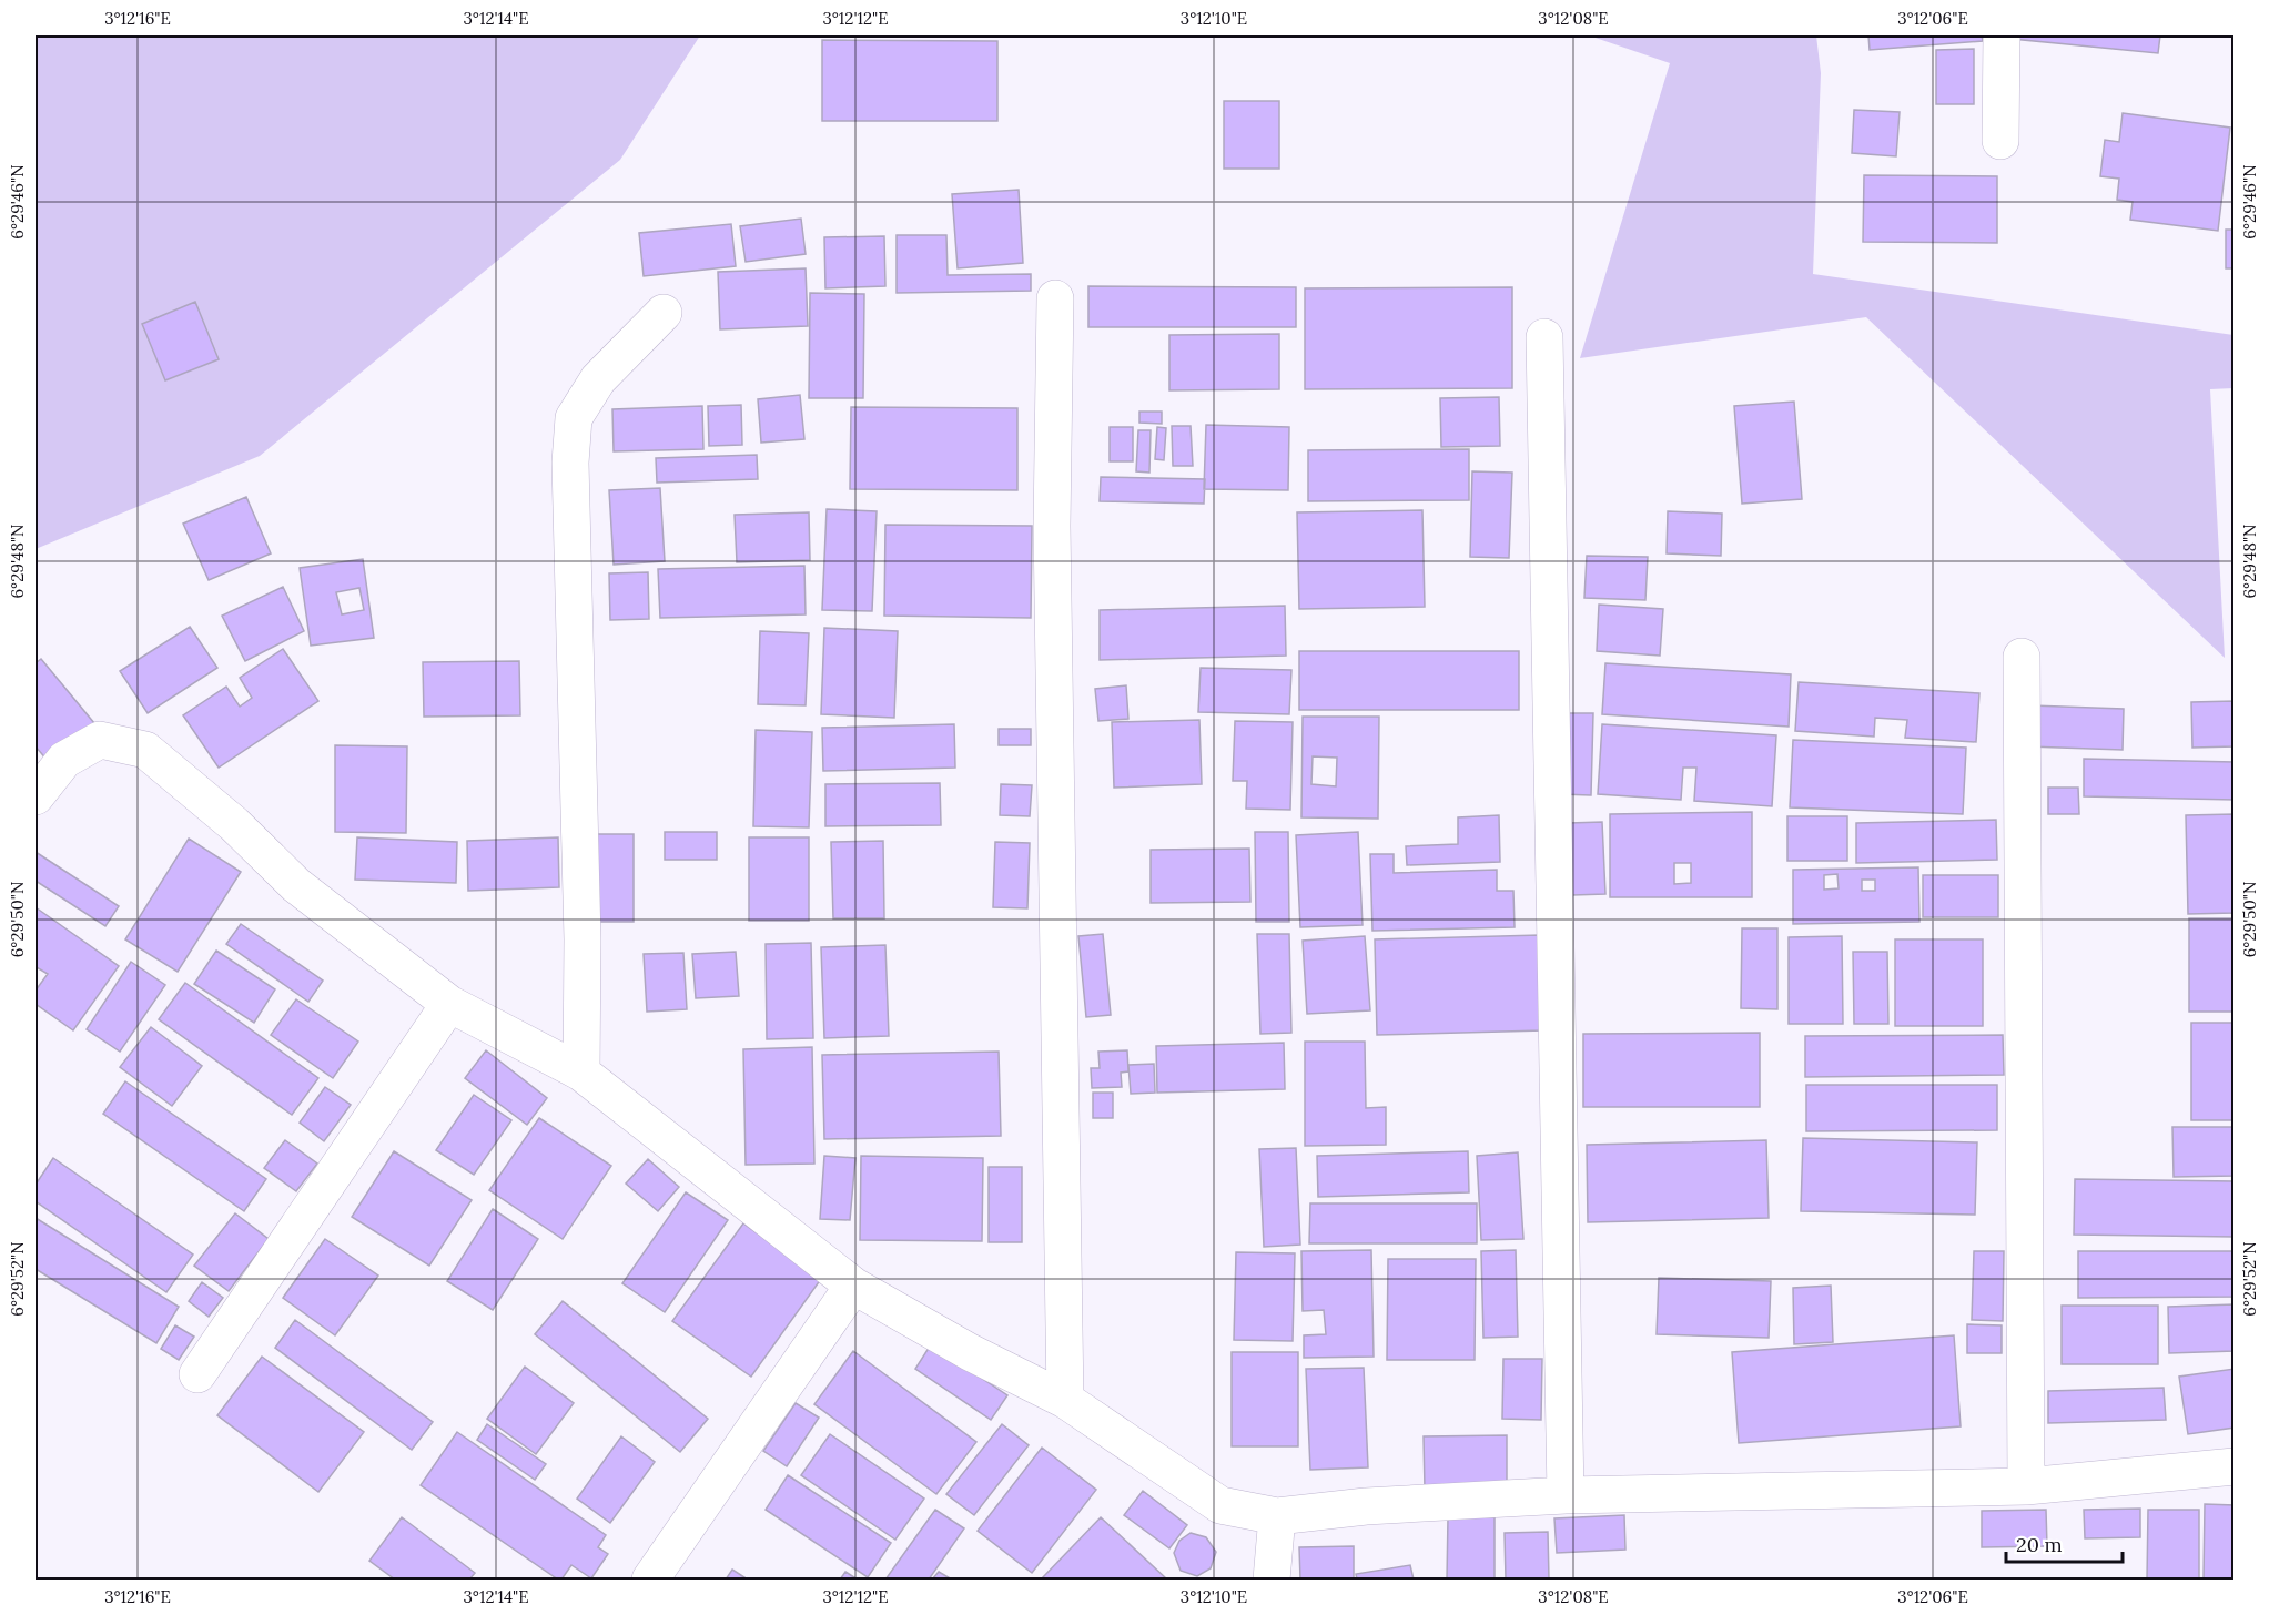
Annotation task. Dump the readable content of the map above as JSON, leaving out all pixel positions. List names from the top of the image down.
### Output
{
  "scale_bar": "20 m",
  "coordinates": [
    "3°12'16\"E",
    "3°12'14\"E",
    "3°12'12\"E",
    "3°12'10\"E",
    "3°12'08\"E",
    "3°12'06\"E",
    "6°29'46\"N",
    "6°29'48\"N",
    "6°29'50\"N",
    "6°29'52\"N"
  ]
}
